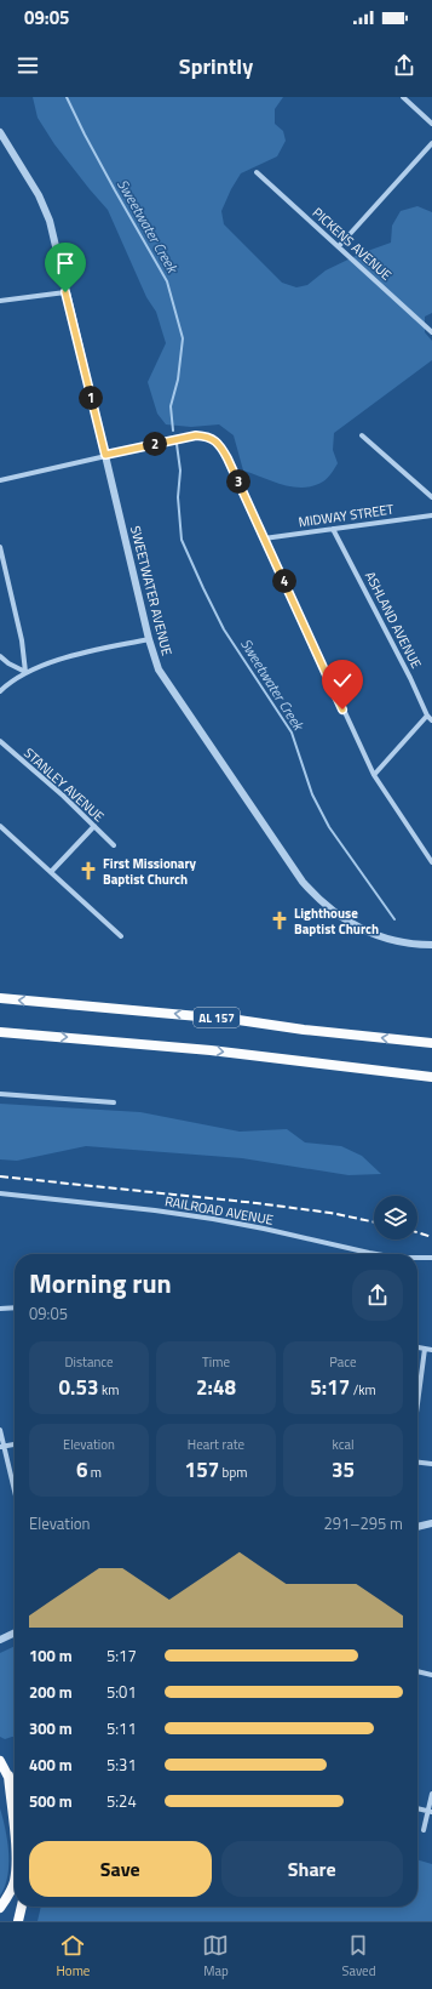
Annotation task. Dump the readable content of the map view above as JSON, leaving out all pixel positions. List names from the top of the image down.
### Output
{
  "streets": {
    "highway": ["AL 157"],
    "street": [
      "PICKENS AVENUE",
      "MIDWAY STREET",
      "SWEETWATER AVENUE",
      "ASHLAND AVENUE",
      "STANLEY AVENUE",
      "RAILROAD AVENUE"
    ]
  },
  "crossings": [
    ["MIDWAY STREET", "ASHLAND AVENUE"]
  ],
  "water": ["Sweetwater Creek"],
  "places": {
    "church": ["First Missionary Baptist Church", "Lighthouse Baptist Church"]
  },
  "page": {
    "status": "09:05",
    "header": "Sprintly",
    "pins": [
      "1",
      "2",
      "3",
      "4"
    ],
    "heading": ["Morning run", "09:05"],
    "stats": [
      ["Distance", "0.53 km"],
      ["Time", "2:48"],
      ["Pace", "5:17 /km"],
      ["Elevation", "6 m"],
      ["Heart rate", "157 bpm"],
      ["kcal", "35"]
    ],
    "chart": ["Elevation", "291–295 m"],
    "list": [
      {
        "name": "100 m",
        "note": "5:17"
      },
      {
        "name": "200 m",
        "note": "5:01"
      },
      {
        "name": "300 m",
        "note": "5:11"
      },
      {
        "name": "400 m",
        "note": "5:31"
      },
      {
        "name": "500 m",
        "note": "5:24"
      }
    ],
    "buttons": ["Save", "Share"],
    "tabs": ["Home", "Map", "Saved"]
  }
}
